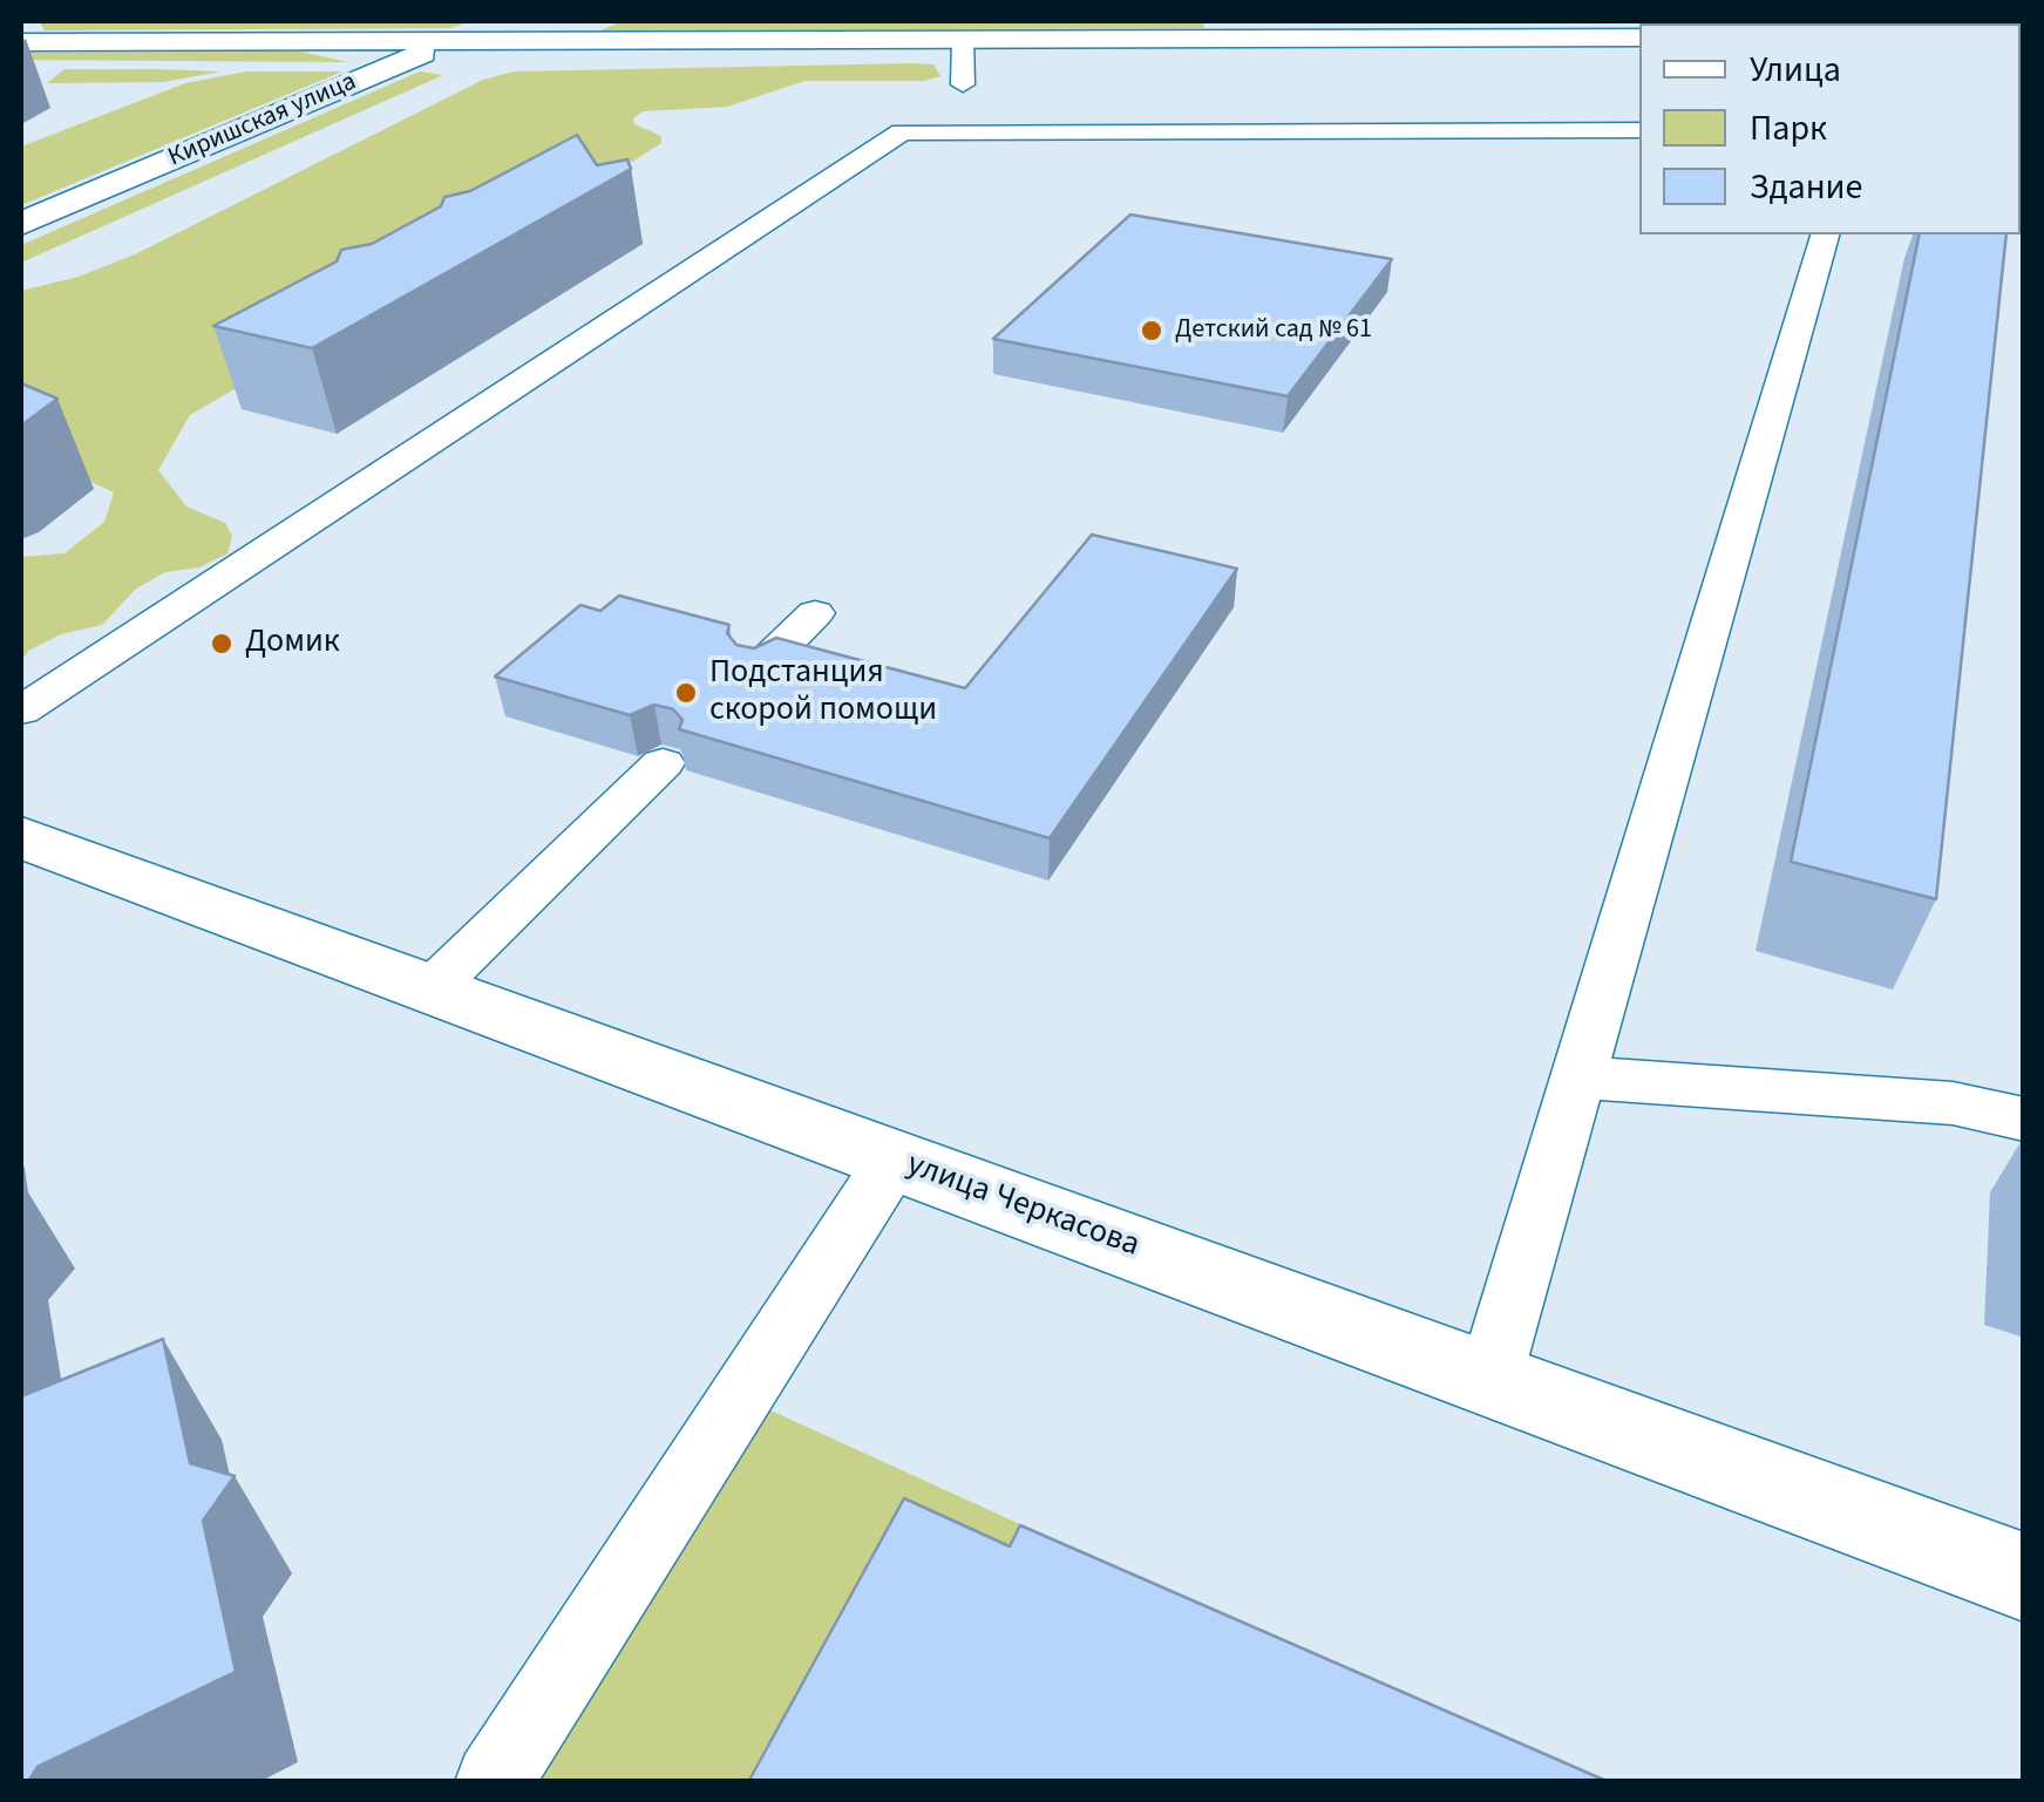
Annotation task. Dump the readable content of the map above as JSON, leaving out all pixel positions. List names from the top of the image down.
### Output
{
  "streets": {
    "street": ["Киришская улица", "улица Черкасова"]
  },
  "places": ["Детский сад № 61", "Домик", "Подстанция скорой помощи"],
  "legend": ["Улица", "Парк", "Здание"]
}
